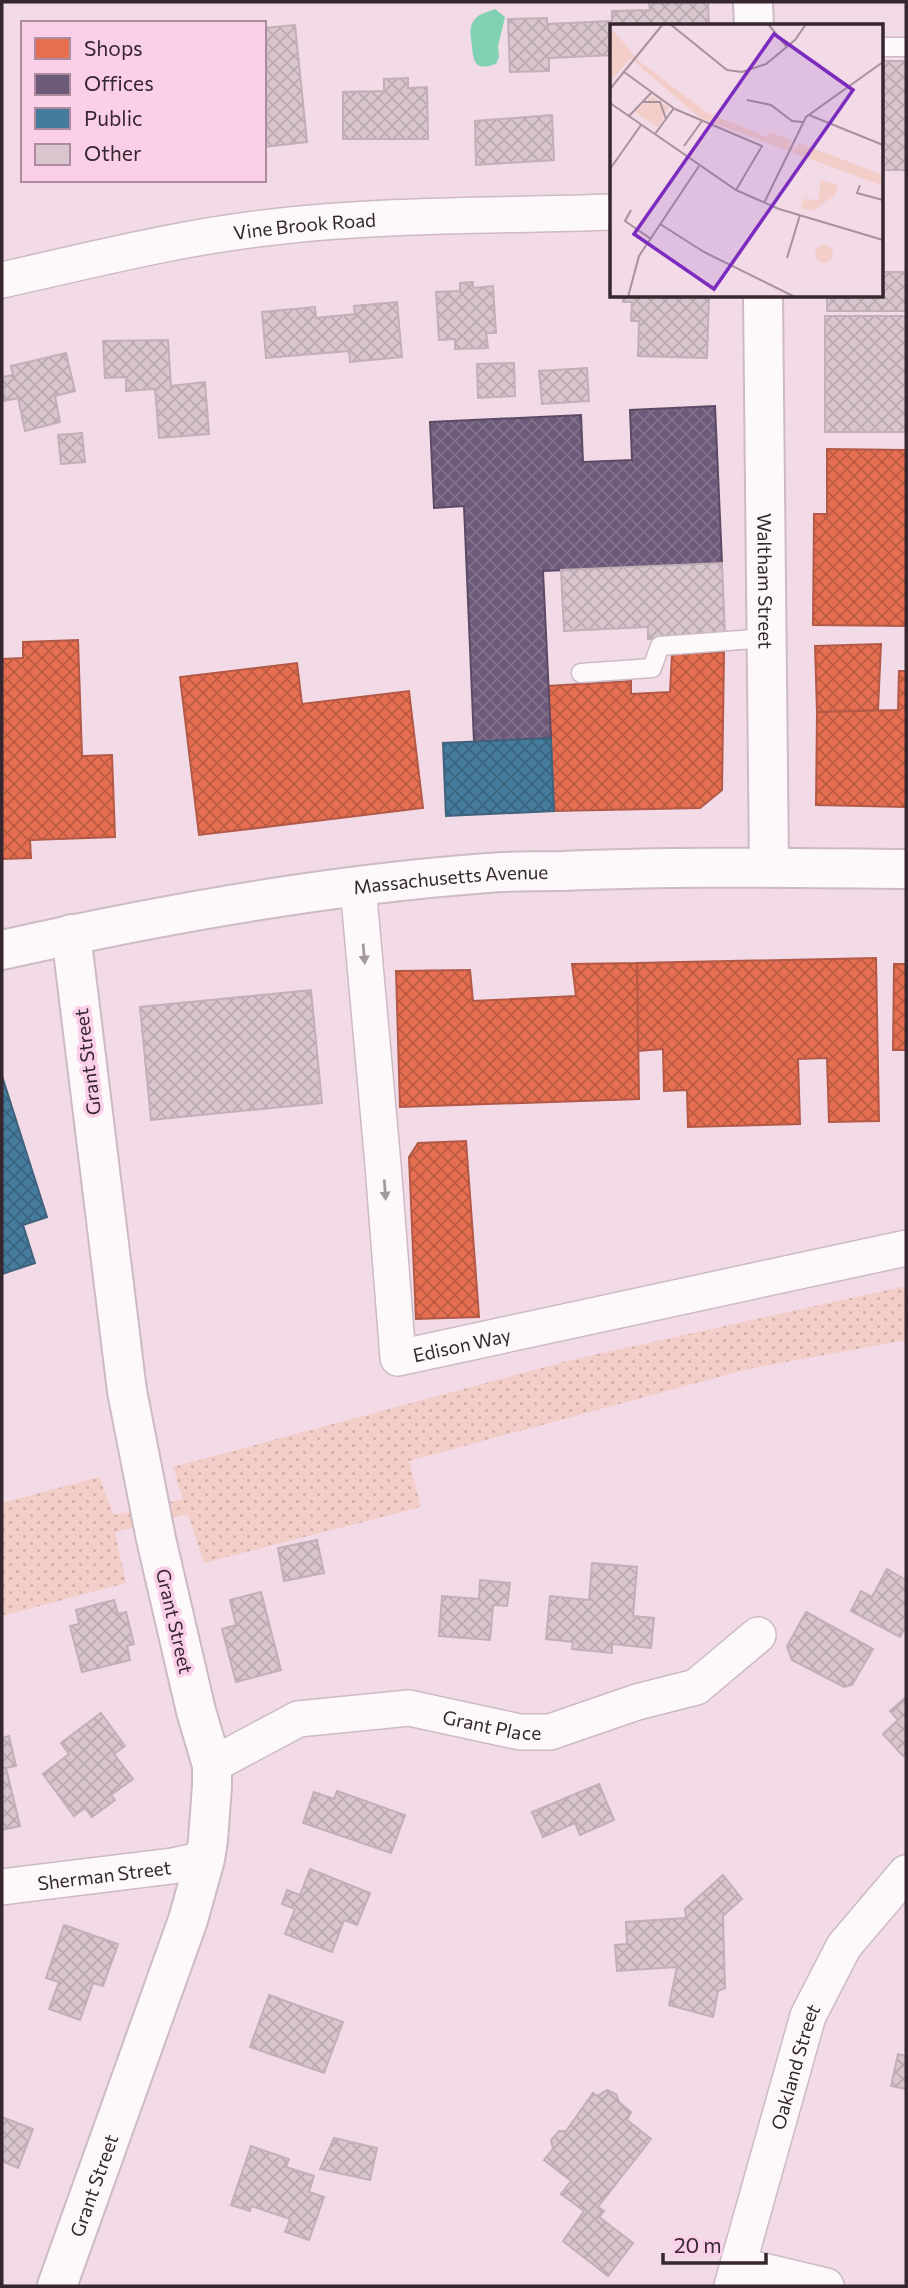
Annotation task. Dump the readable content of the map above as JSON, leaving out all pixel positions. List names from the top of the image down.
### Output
{
  "streets": {
    "main road": ["Waltham Street", "Massachusetts Avenue", "Grant Street"],
    "street": [
      "Vine Brook Road",
      "Edison Way",
      "Grant Place",
      "Sherman Street",
      "Oakland Street"
    ]
  },
  "crossings": [
    ["Waltham Street", "Massachusetts Avenue"],
    ["Massachusetts Avenue", "Grant Street"],
    ["Massachusetts Avenue", "Edison Way"],
    ["Grant Street", "Grant Place"],
    ["Grant Street", "Sherman Street"]
  ],
  "legend": [
    "Shops",
    "Offices",
    "Public",
    "Other"
  ],
  "scale_bar": "20 m"
}
